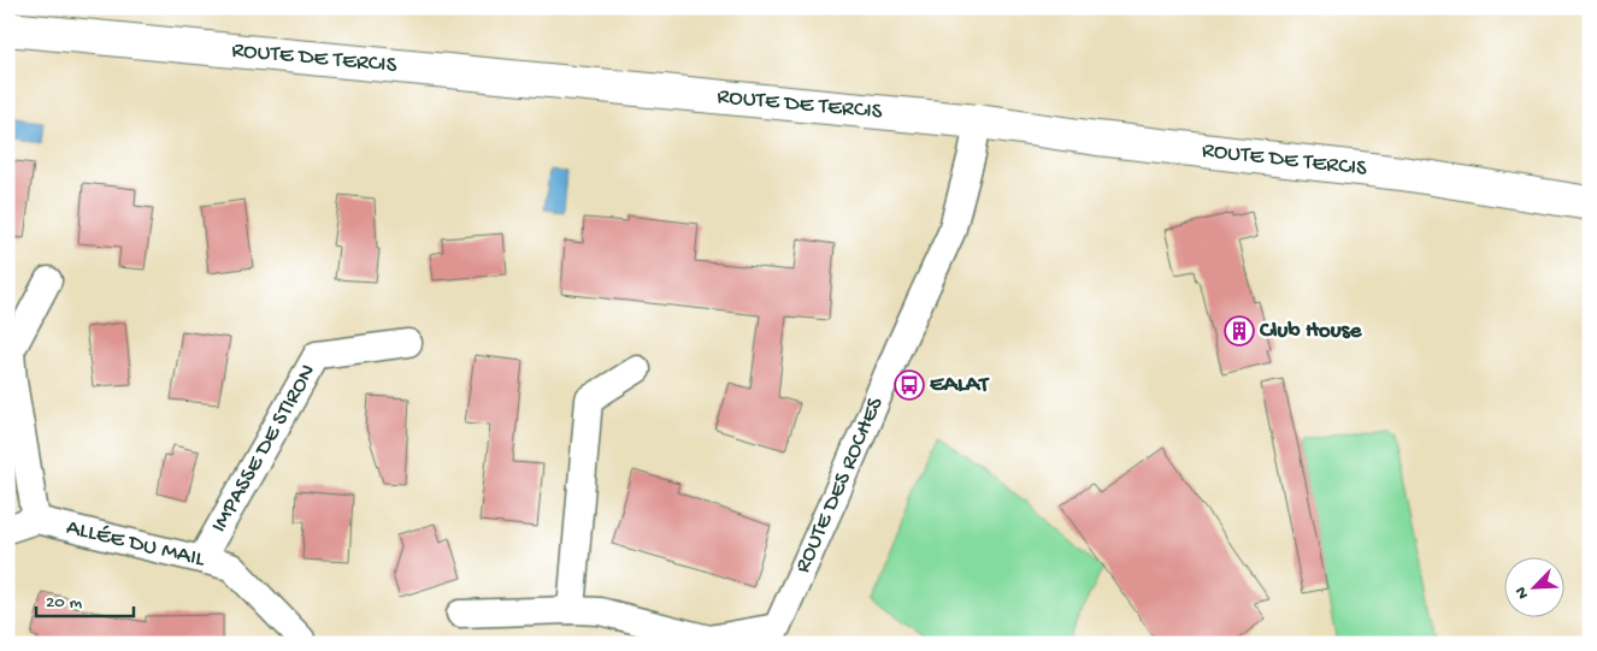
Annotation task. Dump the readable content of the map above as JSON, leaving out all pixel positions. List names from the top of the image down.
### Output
{
  "streets": {
    "main road": ["ROUTE DE TERCIS"],
    "street": ["IMPASSE DE STIRON", "ROUTE DES ROCHES", "ALLÉE DU MAIL"]
  },
  "crossings": [
    ["ROUTE DE TERCIS", "ROUTE DES ROCHES"],
    ["IMPASSE DE STIRON", "ALLÉE DU MAIL"]
  ],
  "places": {
    "building": ["Club House"],
    "bus stop": ["EALAT"]
  },
  "scale_bar": "20 m",
  "north": "bottom left"
}
